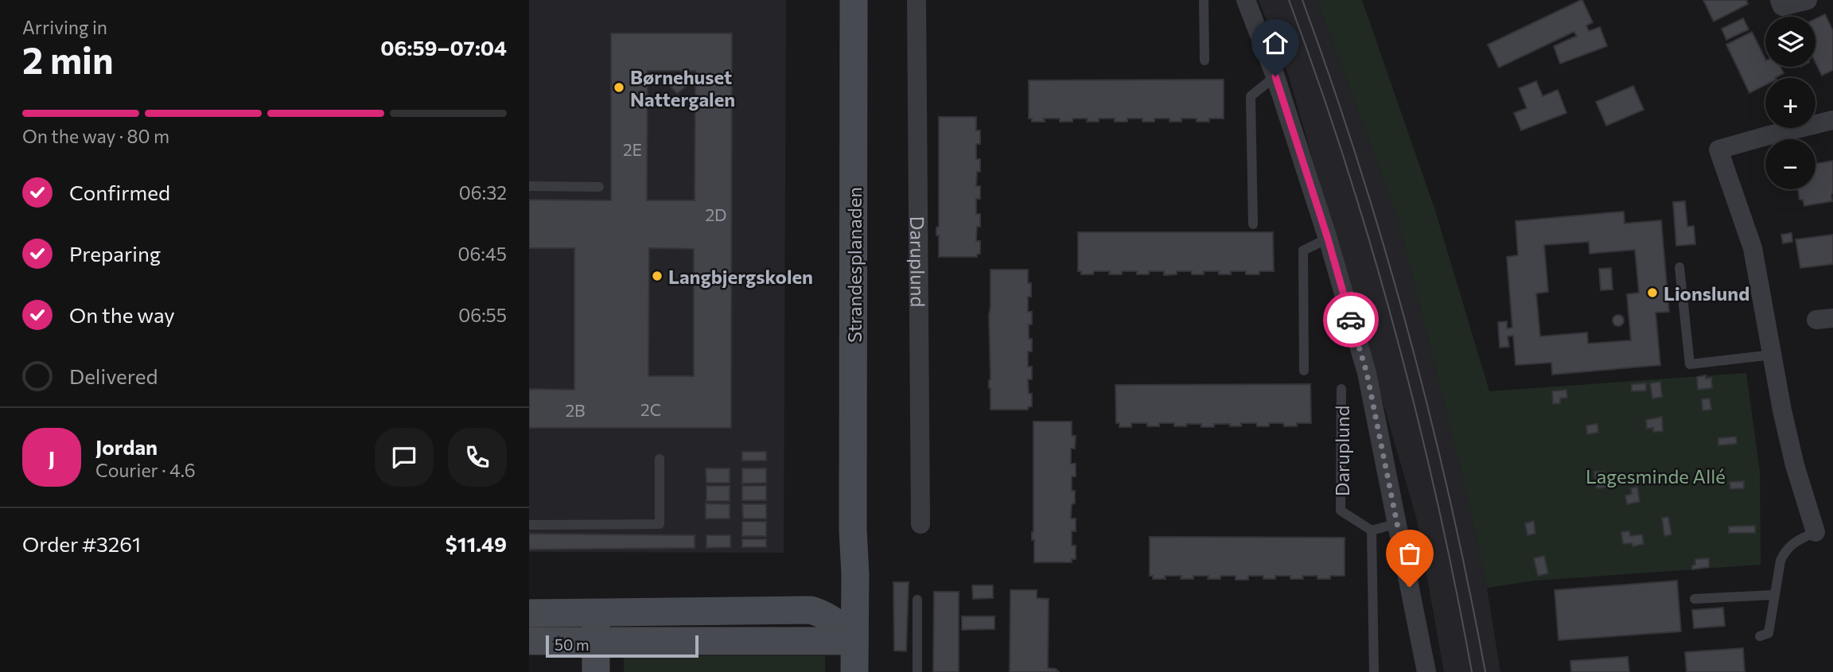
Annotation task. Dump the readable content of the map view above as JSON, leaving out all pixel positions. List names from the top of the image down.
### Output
{
  "streets": {
    "street": ["Daruplund", "Strandesplanaden"]
  },
  "parks": ["Lagesminde Allé"],
  "places": ["Børnehuset Nattergalen", "Langbjergskolen", "Lionslund"],
  "house_numbers": [
    "2E",
    "2D",
    "2C",
    "2B"
  ],
  "scale_bar": "50 m",
  "page": {
    "heading": ["2 min", "Arriving in", "06:59–07:04"],
    "panel": [
      "Jordan",
      "Courier · 4.6",
      "Order #3261",
      "$11.49"
    ],
    "map_buttons": ["+", "−"],
    "bar": "On the way · 80 m",
    "list": [
      ["Confirmed", "06:32"],
      ["Preparing", "06:45"],
      ["On the way", "06:55"],
      "Delivered"
    ],
    "round": "J",
    "scale": "50 m"
  }
}
